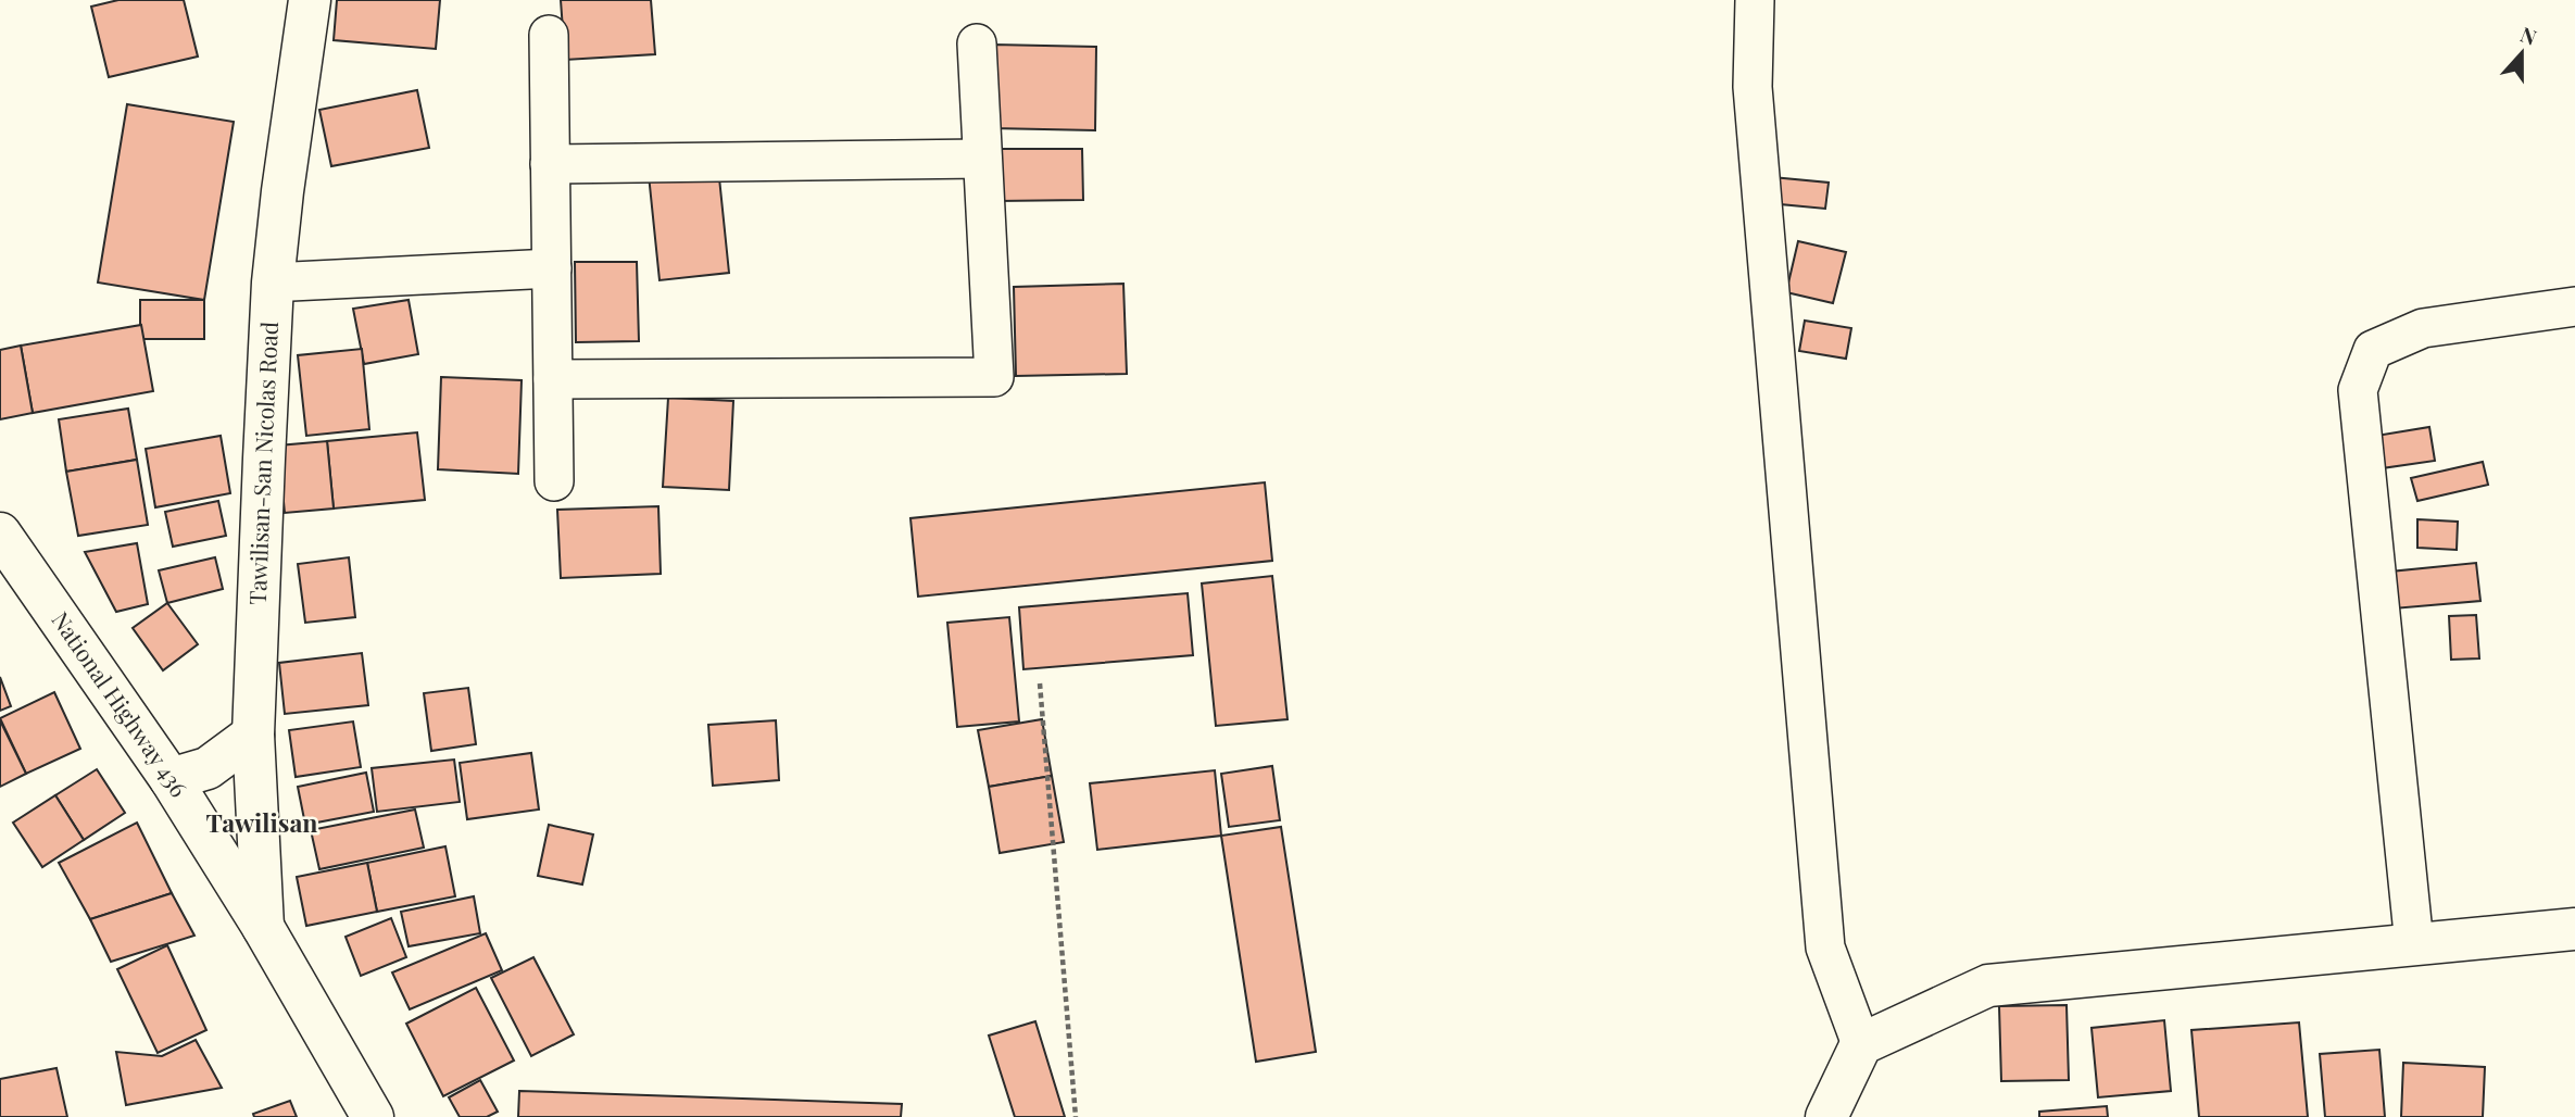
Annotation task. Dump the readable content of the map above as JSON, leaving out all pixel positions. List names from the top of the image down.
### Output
{
  "streets": {
    "main road": ["Tawilisan-San Nicolas Road", "National Highway 436"]
  },
  "crossings": [
    ["Tawilisan-San Nicolas Road", "National Highway 436"]
  ],
  "districts": ["Tawilisan"],
  "north": "top"
}
